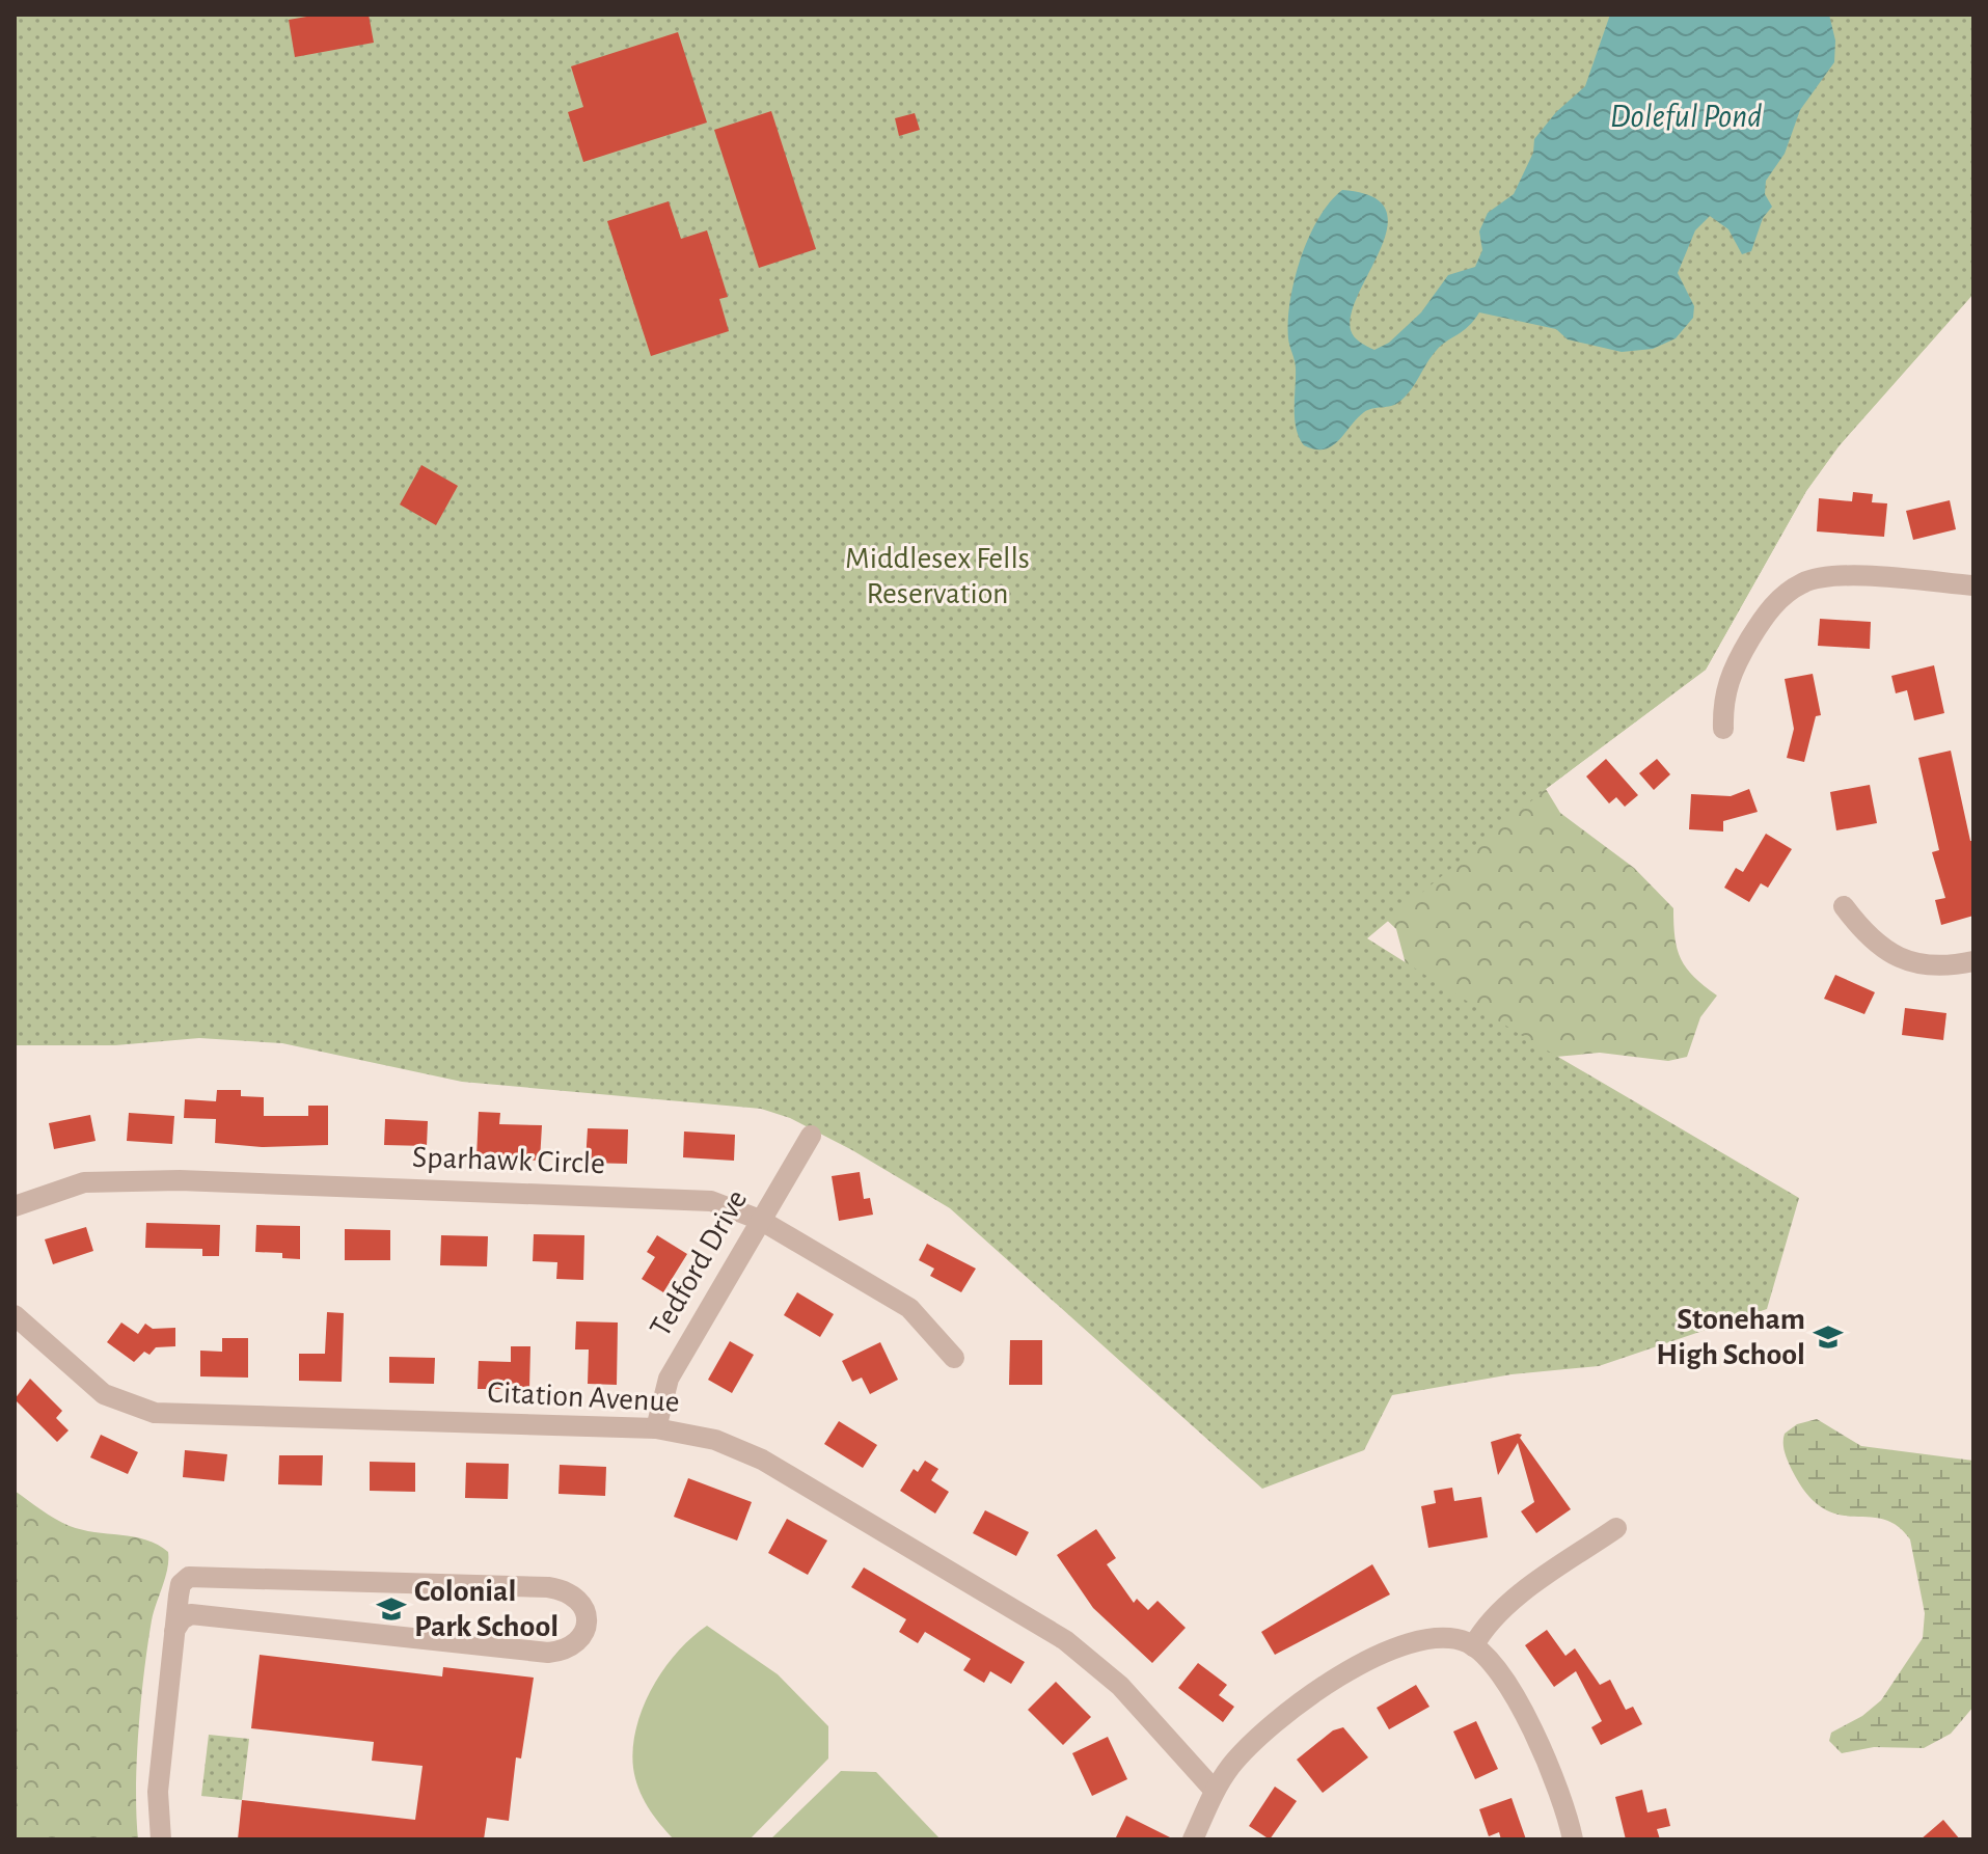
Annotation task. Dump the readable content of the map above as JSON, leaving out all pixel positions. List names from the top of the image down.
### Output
{
  "streets": {
    "street": ["Sparhawk Circle", "Tedford Drive", "Citation Avenue"]
  },
  "crossings": [
    ["Sparhawk Circle", "Tedford Drive"],
    ["Tedford Drive", "Citation Avenue"]
  ],
  "water": ["Doleful Pond"],
  "parks": ["Middlesex Fells Reservation"],
  "places": {
    "school or university": ["Stoneham High School", "Colonial Park School"]
  }
}
